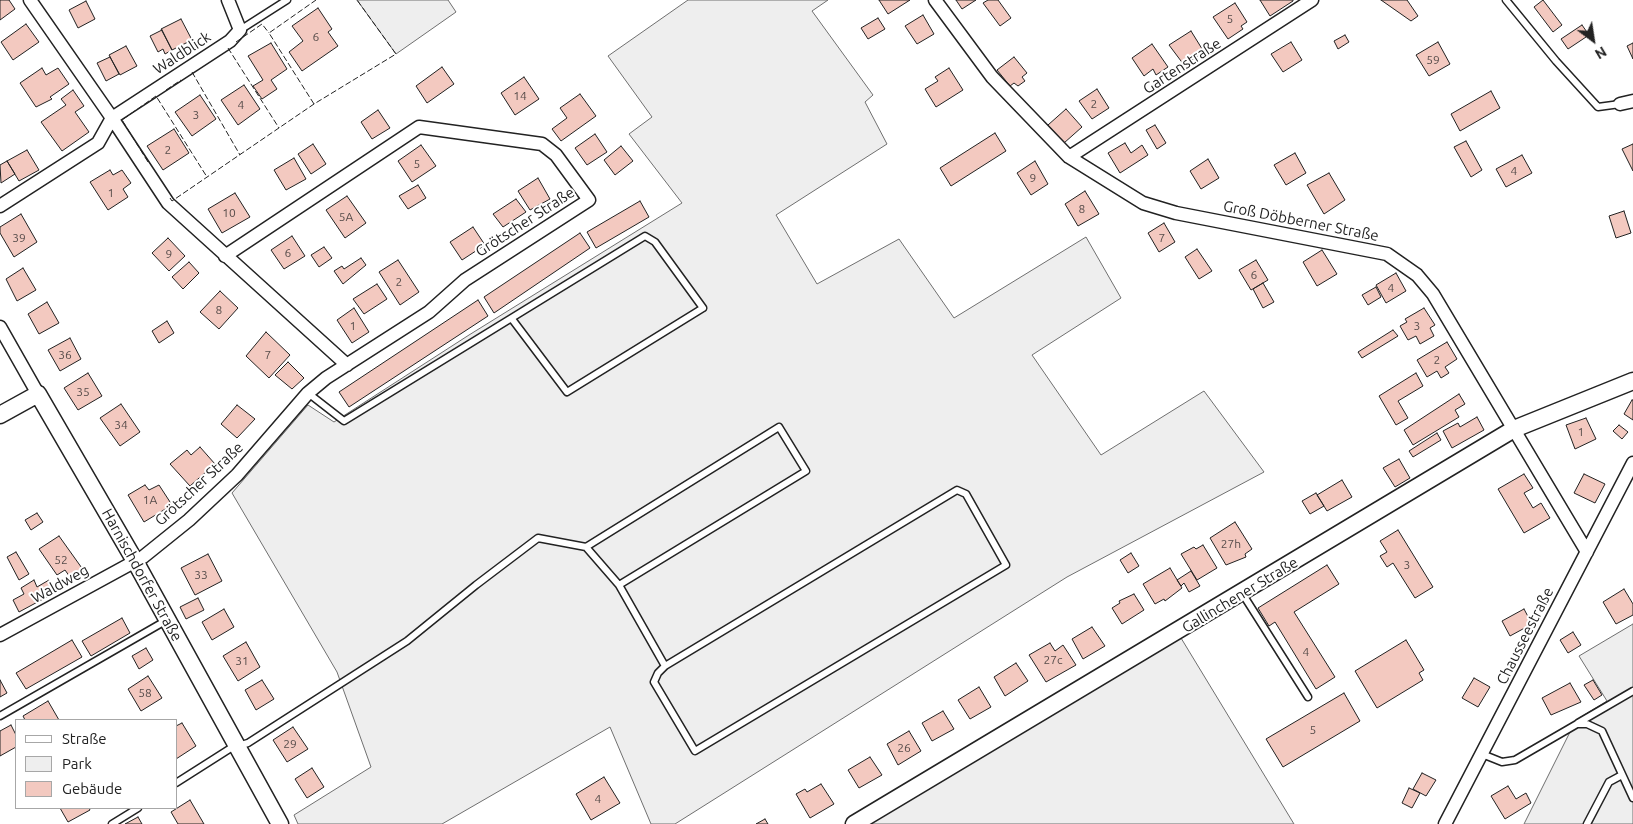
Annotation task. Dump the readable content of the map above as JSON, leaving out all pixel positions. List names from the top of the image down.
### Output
{
  "streets": {
    "street": [
      "Waldblick",
      "Gartenstraße",
      "Groß Döbberner Straße",
      "Grötscher Straße",
      "Harnischdorfer Straße",
      "Waldweg",
      "Gallinchener Straße",
      "Chausseestraße"
    ]
  },
  "crossings": [
    ["Gartenstraße", "Groß Döbberner Straße"],
    ["Groß Döbberner Straße", "Gallinchener Straße"],
    ["Groß Döbberner Straße", "Chausseestraße"],
    ["Grötscher Straße", "Harnischdorfer Straße"],
    ["Grötscher Straße", "Waldweg"],
    ["Harnischdorfer Straße", "Waldweg"]
  ],
  "house_numbers": [
    "5",
    "6",
    "59",
    "14",
    "2",
    "4",
    "3",
    "2",
    "5",
    "4",
    "9",
    "1",
    "8",
    "10",
    "5A",
    "39",
    "7",
    "6",
    "9",
    "6",
    "2",
    "4",
    "8",
    "1",
    "3",
    "36",
    "7",
    "2",
    "35",
    "34",
    "1",
    "1A",
    "27h",
    "52",
    "3",
    "33",
    "4",
    "27c",
    "31",
    "58",
    "5",
    "29",
    "26",
    "4"
  ],
  "legend": ["Straße", "Park", "Gebäude"],
  "north": "bottom right"
}
